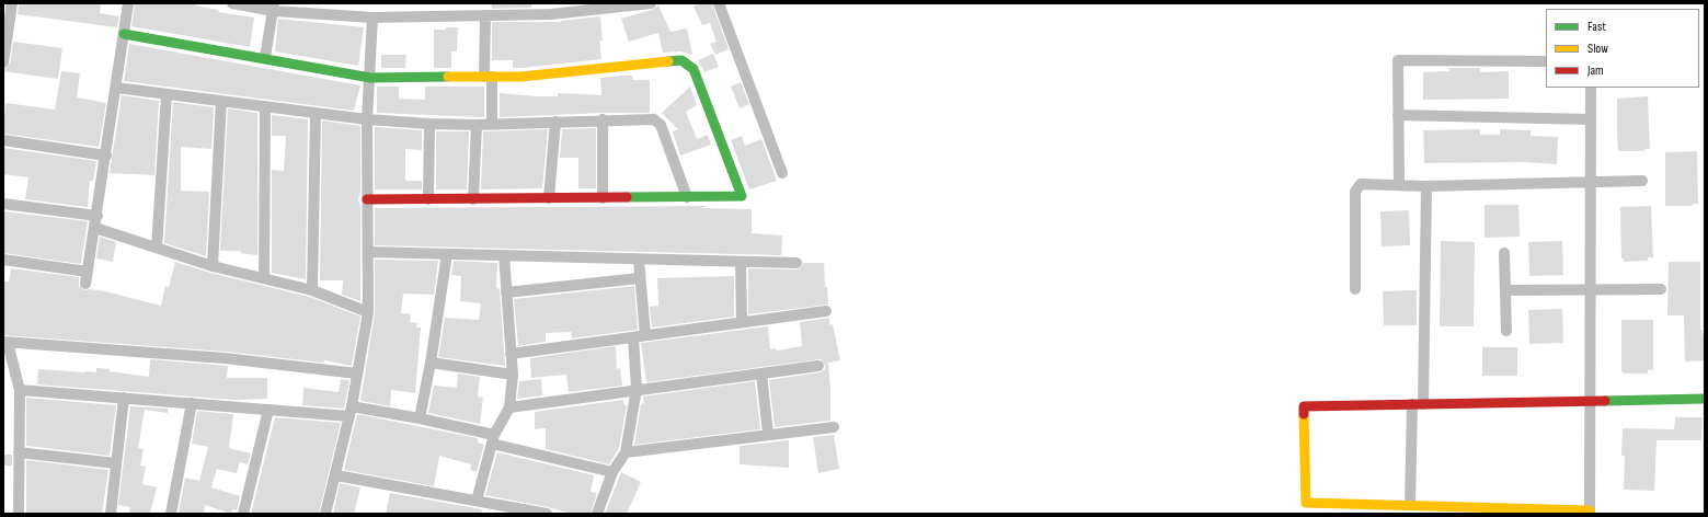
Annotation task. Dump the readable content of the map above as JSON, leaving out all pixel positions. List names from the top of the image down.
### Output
{
  "legend": ["Fast", "Slow", "Jam"]
}
